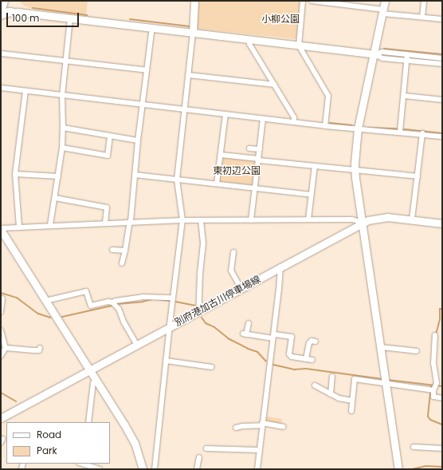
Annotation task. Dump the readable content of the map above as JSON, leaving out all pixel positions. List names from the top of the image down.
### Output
{
  "streets": {
    "street": ["別府港加古川停車場線"]
  },
  "parks": ["小柳公園", "東初辺公園"],
  "legend": ["Road", "Park"],
  "scale_bar": "100 m"
}
